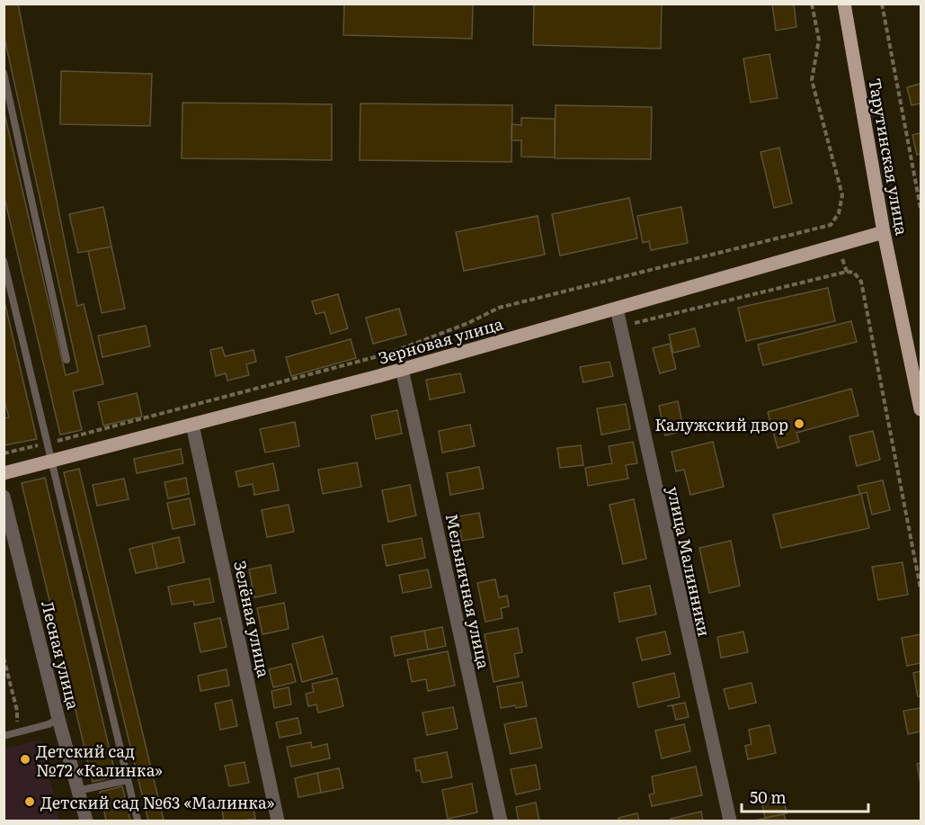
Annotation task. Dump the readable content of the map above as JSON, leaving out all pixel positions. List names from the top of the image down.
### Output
{
  "streets": {
    "main road": ["Тарутинская улица", "Зерновая улица"],
    "street": [
      "улица Малинники",
      "Мельничная улица",
      "Зелёная улица",
      "Лесная улица"
    ]
  },
  "crossings": [
    ["Тарутинская улица", "Зерновая улица"],
    ["Зерновая улица", "улица Малинники"],
    ["Зерновая улица", "Мельничная улица"],
    ["Зерновая улица", "Зелёная улица"]
  ],
  "places": ["Калужский двор", "Детский сад №72 «Калинка»", "Детский сад №63 «Малинка»"],
  "scale_bar": "50 m"
}
